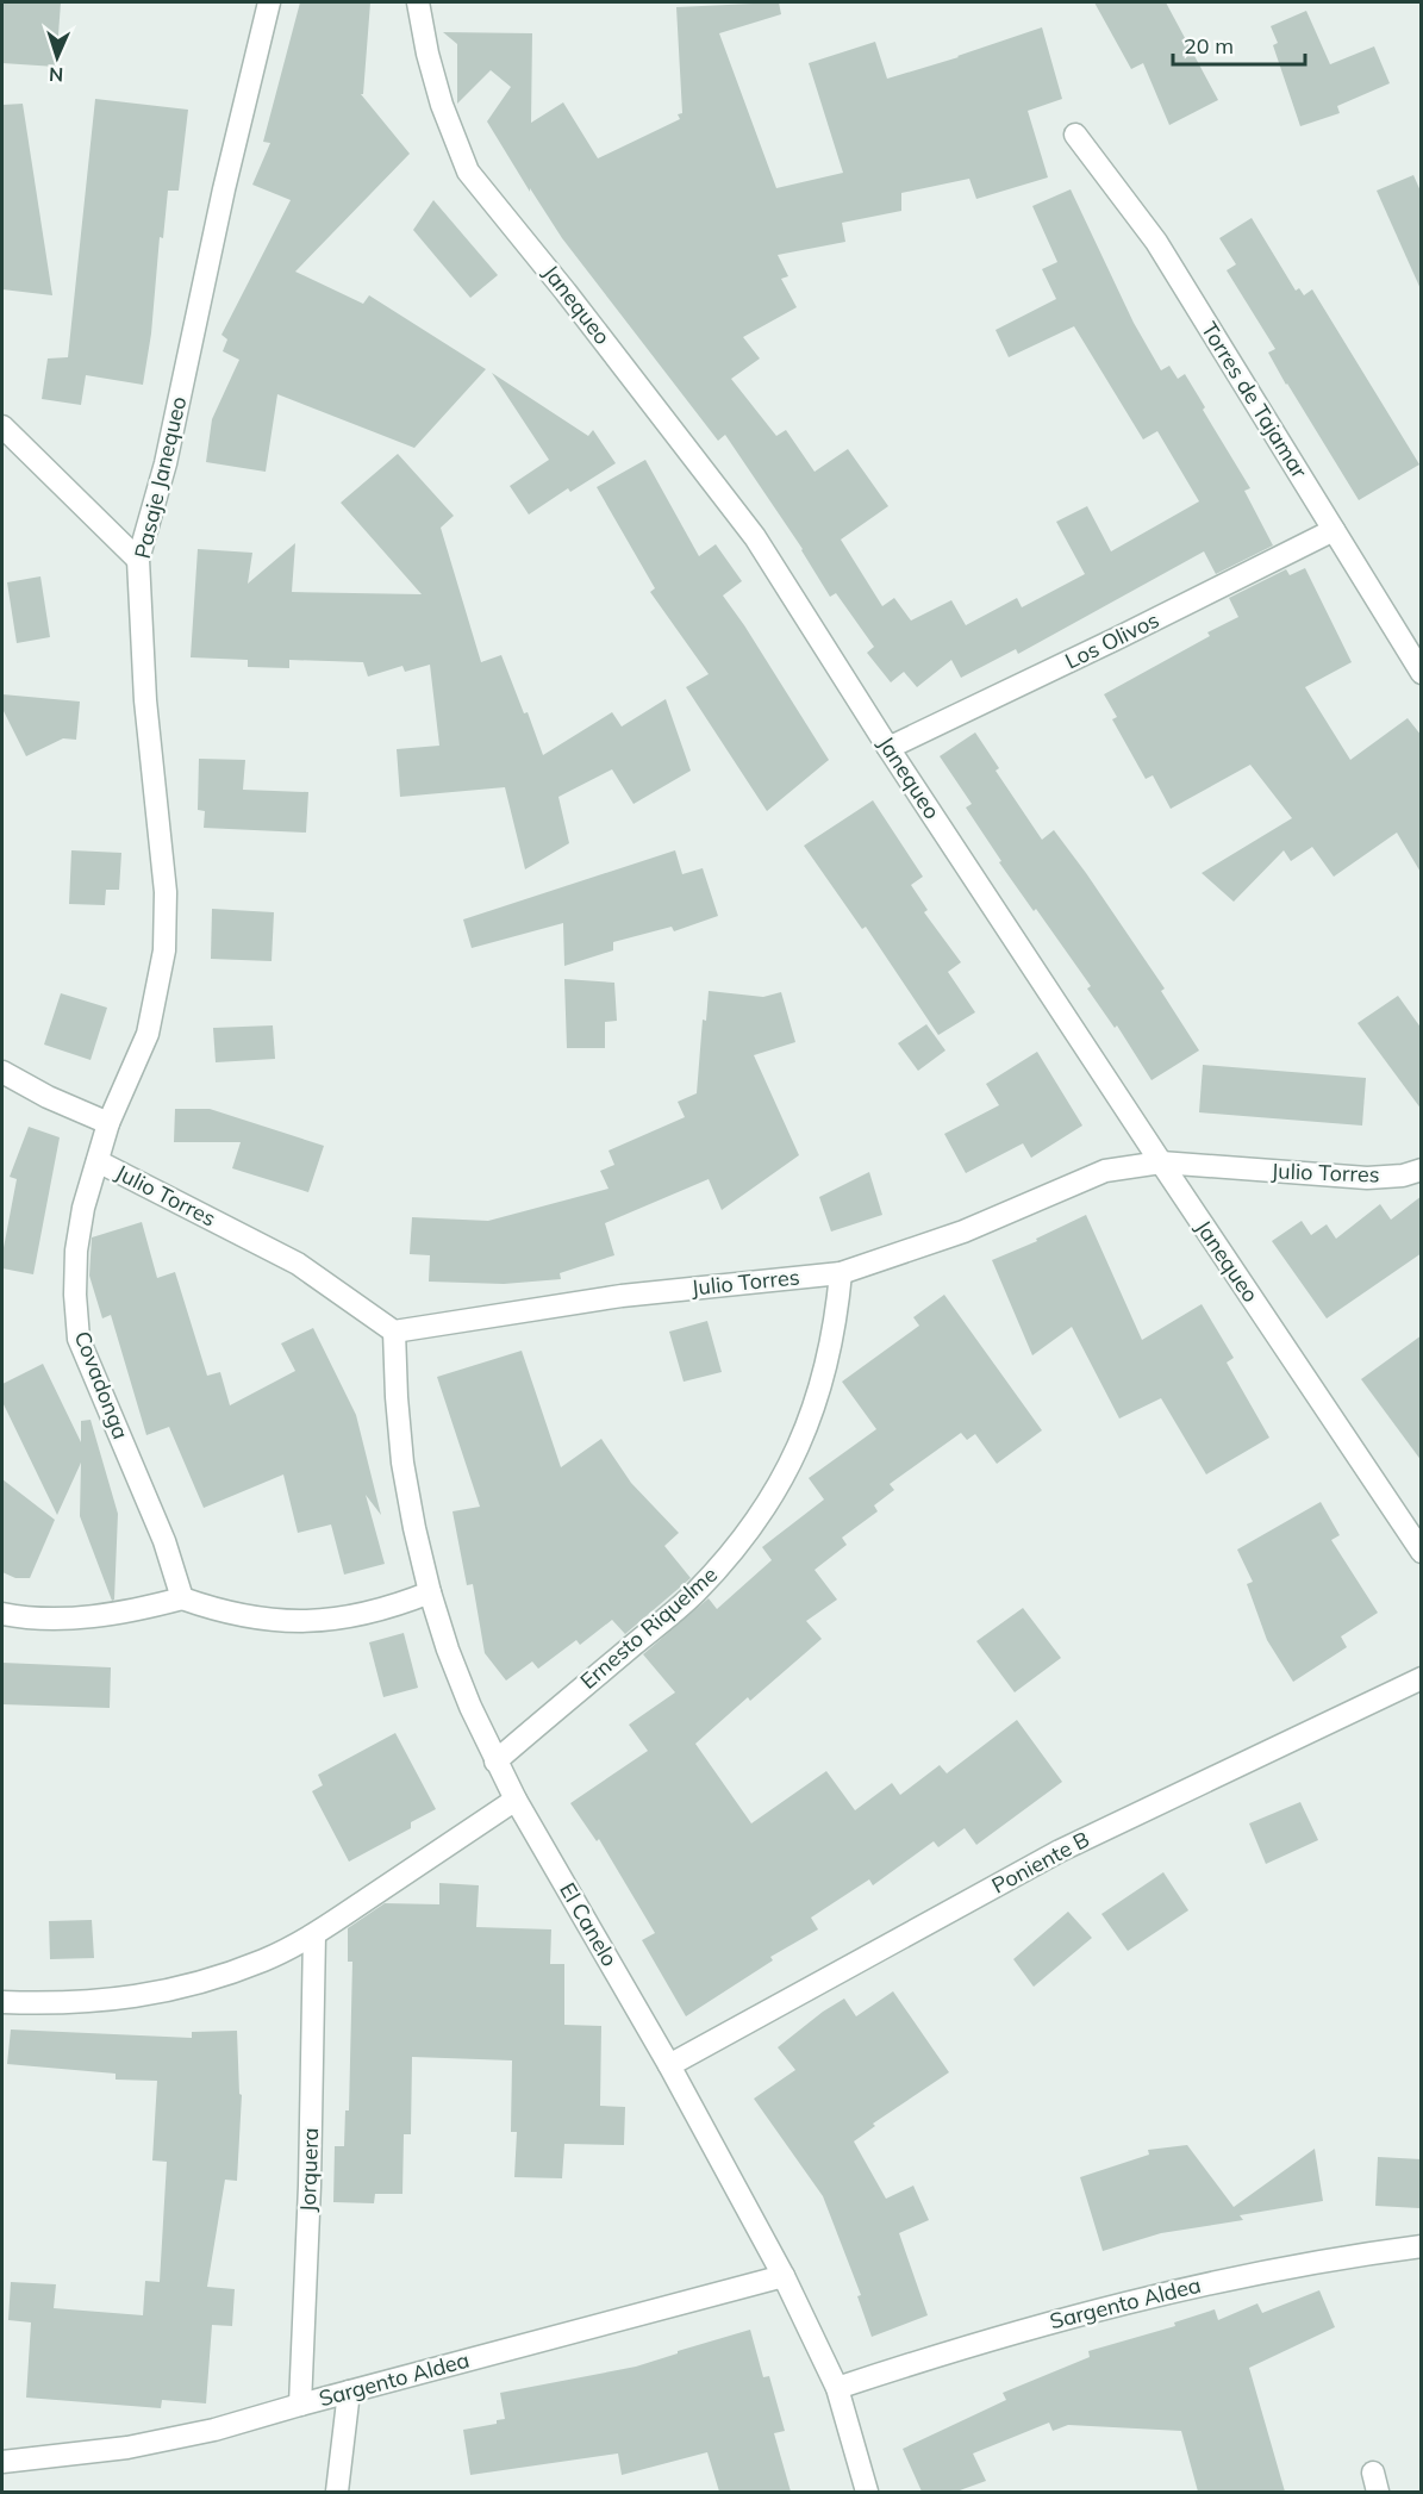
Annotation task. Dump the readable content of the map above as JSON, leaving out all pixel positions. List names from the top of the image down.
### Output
{
  "streets": {
    "street": [
      "Janequeo",
      "Torres de Tajamar",
      "Pasaje Janequeo",
      "Los Olivos",
      "Julio Torres",
      "Covadonga",
      "Ernesto Riquelme",
      "Poniente B",
      "El Canelo",
      "Jorquera",
      "Sargento Aldea"
    ]
  },
  "crossings": [
    ["Janequeo", "Los Olivos"],
    ["Janequeo", "Julio Torres"],
    ["Torres de Tajamar", "Los Olivos"],
    ["Pasaje Janequeo", "Covadonga"],
    ["Julio Torres", "Covadonga"],
    ["Julio Torres", "Ernesto Riquelme"],
    ["Julio Torres", "El Canelo"],
    ["Ernesto Riquelme", "El Canelo"],
    ["Poniente B", "El Canelo"],
    ["El Canelo", "Sargento Aldea"],
    ["Jorquera", "Sargento Aldea"]
  ],
  "scale_bar": "20 m",
  "north": "bottom"
}
